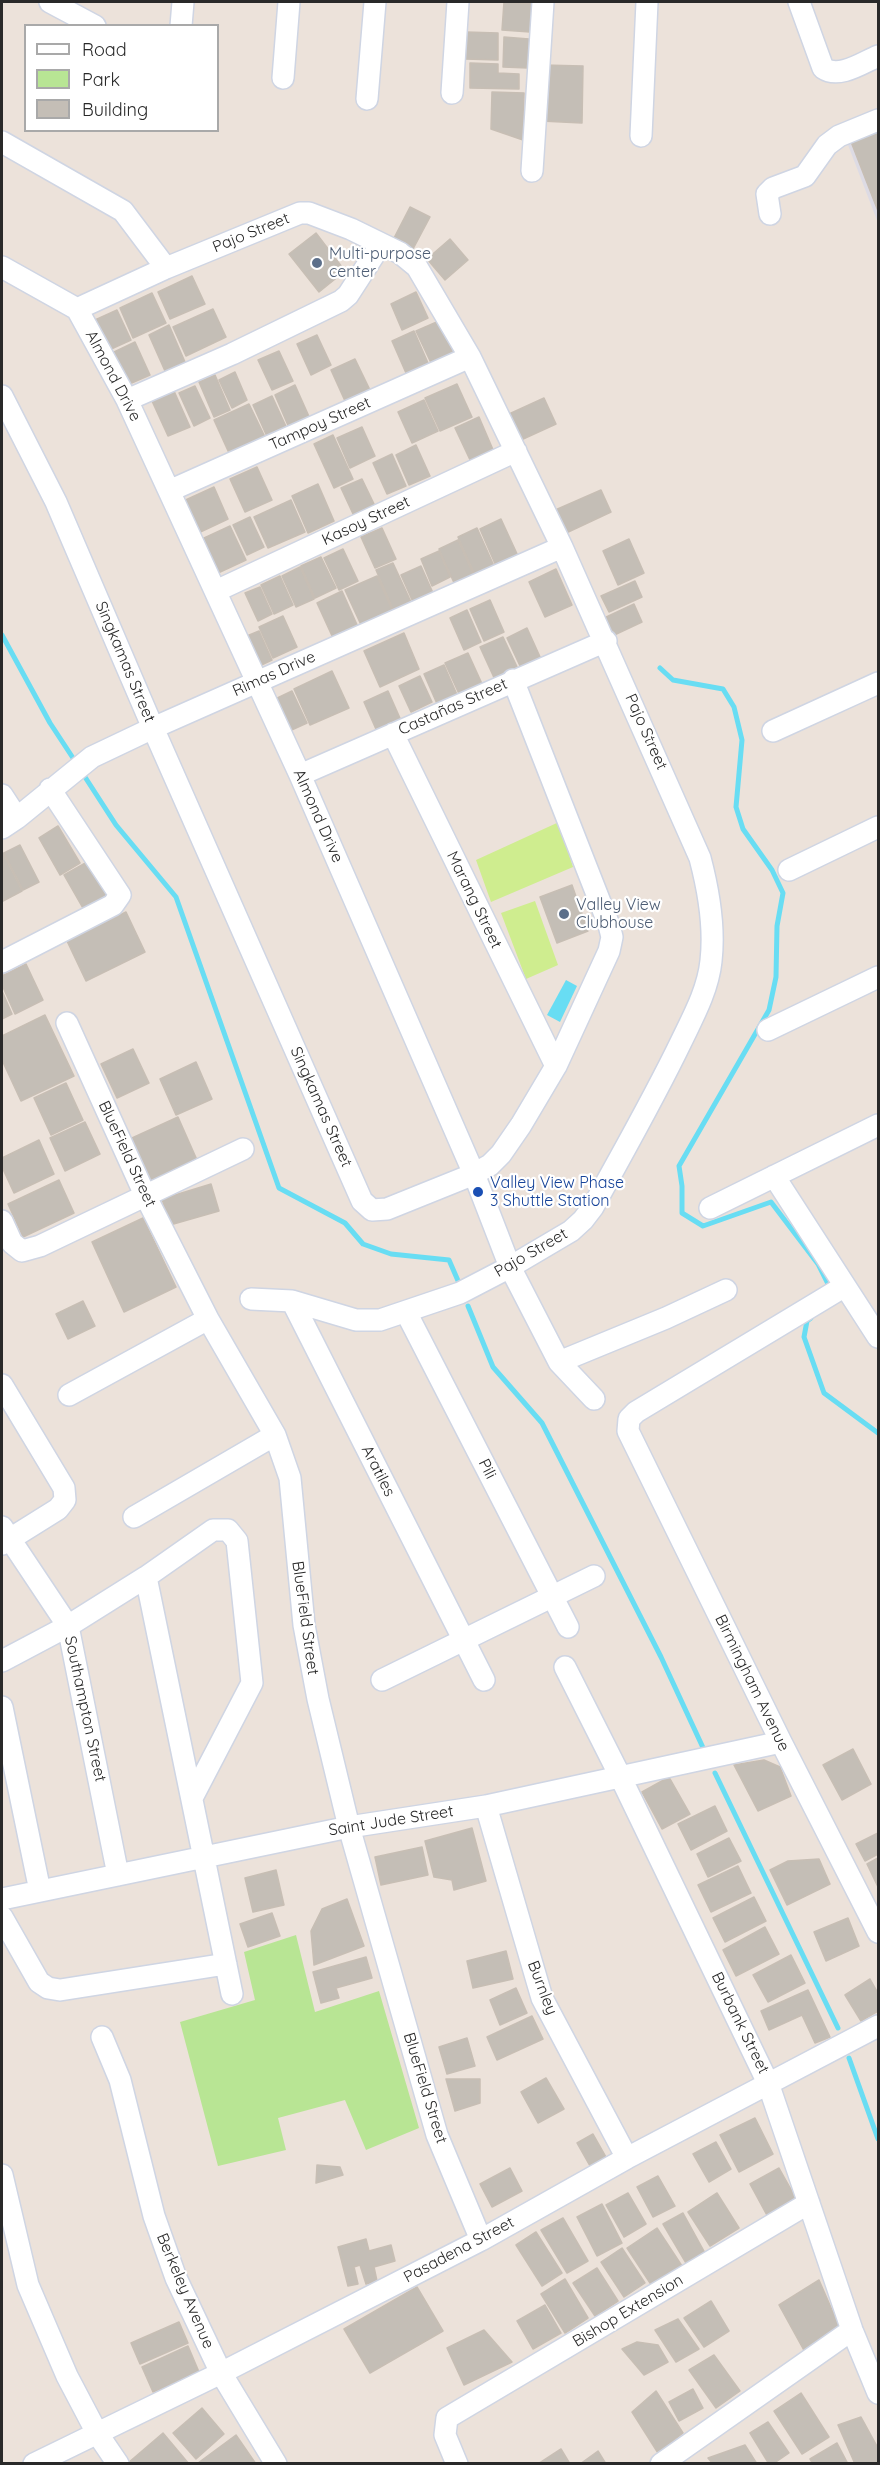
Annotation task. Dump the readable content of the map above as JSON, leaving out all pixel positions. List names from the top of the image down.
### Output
{
  "streets": {
    "street": [
      "Pajo Street",
      "Almond Drive",
      "Tampoy Street",
      "Kasoy Street",
      "Singkamas Street",
      "Rimas Drive",
      "Castañas Street",
      "Marang Street",
      "BlueField Street",
      "Pili",
      "Aratiles",
      "Birmingham Avenue",
      "Southampton Street",
      "Saint Jude Street",
      "Burnley",
      "Burbank Street",
      "Pasadena Street",
      "Berkeley Avenue",
      "Bishop Extension"
    ]
  },
  "crossings": [
    ["Pajo Street", "Almond Drive"],
    ["Pajo Street", "Tampoy Street"],
    ["Pajo Street", "Kasoy Street"],
    ["Pajo Street", "Rimas Drive"],
    ["Pajo Street", "Castañas Street"],
    ["Pajo Street", "Pili"],
    ["Pajo Street", "Aratiles"],
    ["Almond Drive", "Tampoy Street"],
    ["Almond Drive", "Kasoy Street"],
    ["Almond Drive", "Singkamas Street"],
    ["Almond Drive", "Rimas Drive"],
    ["Almond Drive", "Castañas Street"],
    ["Singkamas Street", "Rimas Drive"],
    ["Singkamas Street", "Castañas Street"],
    ["Singkamas Street", "Marang Street"],
    ["Castañas Street", "Marang Street"],
    ["BlueField Street", "Saint Jude Street"],
    ["BlueField Street", "Pasadena Street"],
    ["Birmingham Avenue", "Saint Jude Street"],
    ["Southampton Street", "Saint Jude Street"],
    ["Saint Jude Street", "Burnley"],
    ["Saint Jude Street", "Burbank Street"],
    ["Burnley", "Pasadena Street"],
    ["Burbank Street", "Pasadena Street"],
    ["Burbank Street", "Bishop Extension"],
    ["Pasadena Street", "Berkeley Avenue"]
  ],
  "places": ["Multi-purpose center", "Valley View Clubhouse", "Valley View Phase 3 Shuttle Station"],
  "legend": ["Road", "Park", "Building"]
}
